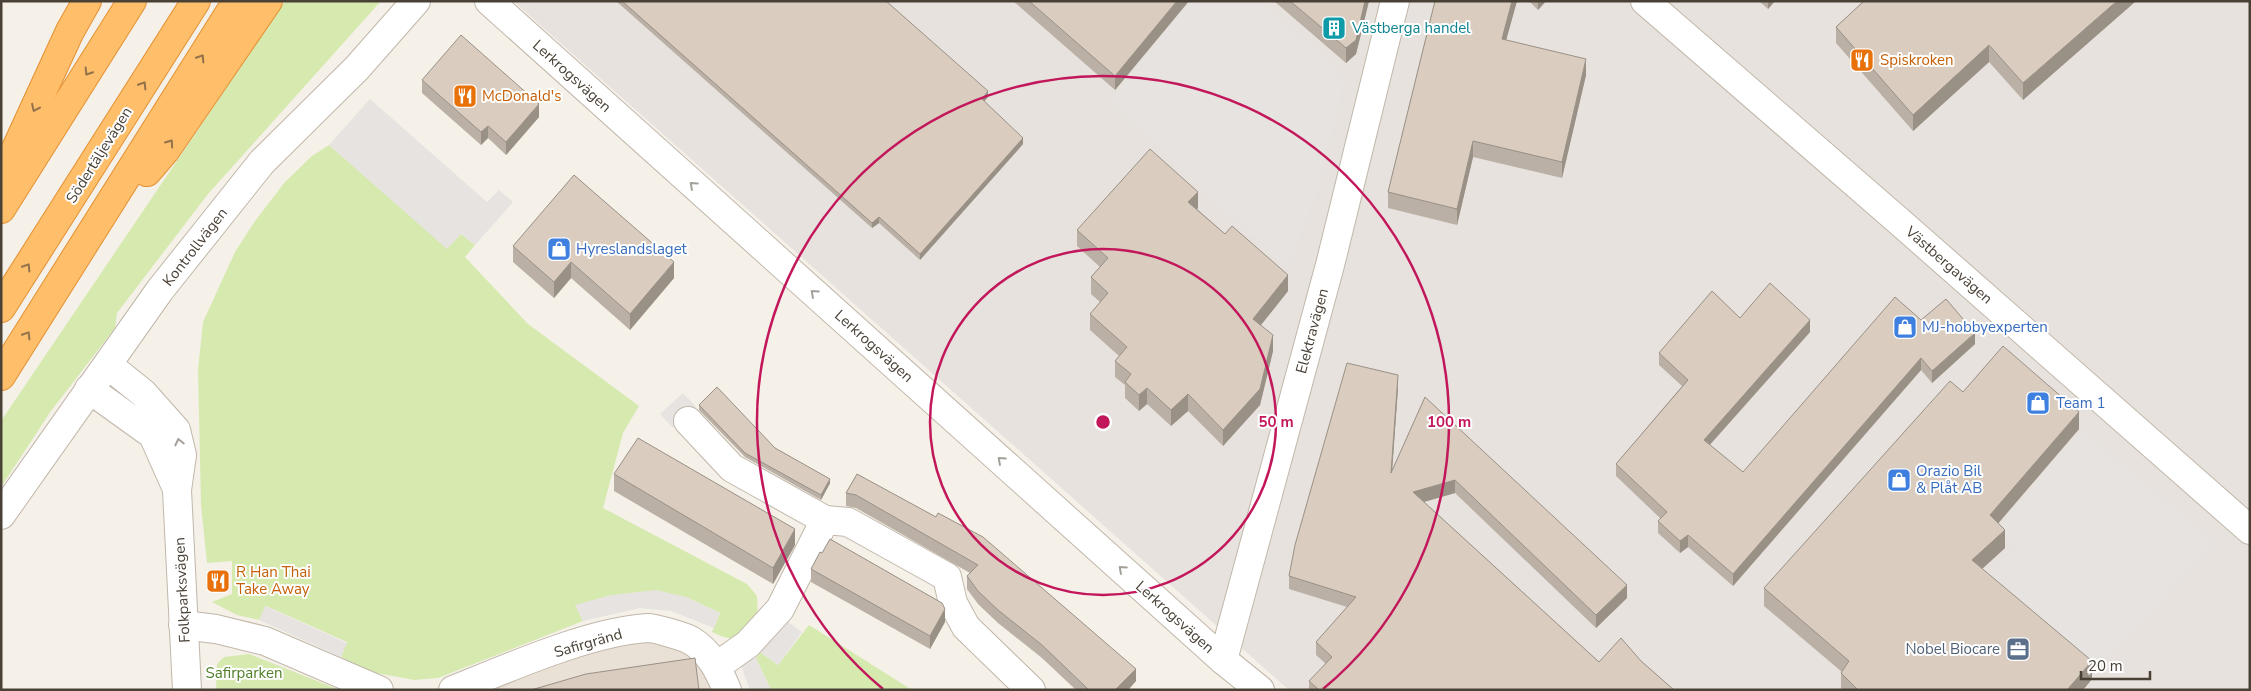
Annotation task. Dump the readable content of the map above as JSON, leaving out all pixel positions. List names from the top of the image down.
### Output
{
  "streets": {
    "highway": ["Södertäljevägen"],
    "street": [
      "Lerkrogsvägen",
      "Kontrollvägen",
      "Västbergavägen",
      "Elektravägen",
      "Folkparksvägen",
      "Safirgränd"
    ]
  },
  "crossings": [
    ["Lerkrogsvägen", "Elektravägen"],
    ["Kontrollvägen", "Folkparksvägen"]
  ],
  "parks": ["Safirparken"],
  "places": {
    "building": ["Västberga handel"],
    "restaurant": ["Spiskroken", "McDonald's", "R Han Thai Take Away"],
    "shop": [
      "Hyreslandslaget",
      "MJ-hobbyexperten",
      "Team 1",
      "Orazio Bil & Plåt AB"
    ],
    "office": ["Nobel Biocare"]
  },
  "scale_bar": "20 m",
  "rings": ["50 m", "100 m"]
}
